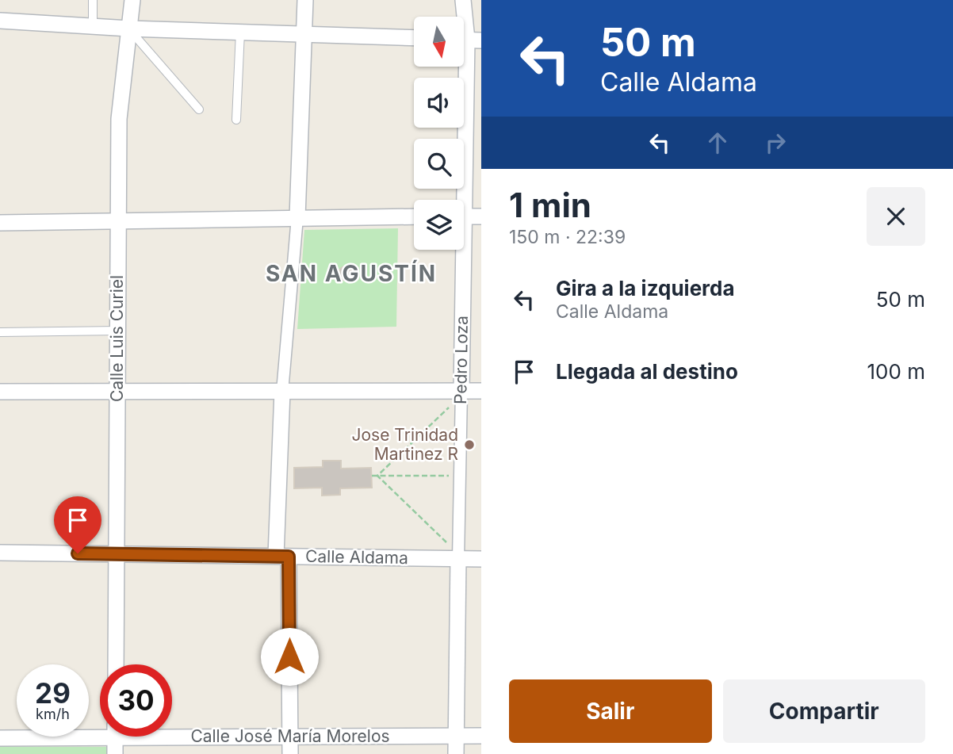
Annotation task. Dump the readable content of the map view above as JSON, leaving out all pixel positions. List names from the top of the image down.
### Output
{
  "streets": {
    "street": [
      "Calle Luis Curiel",
      "Pedro Loza",
      "Calle Aldama",
      "Calle José María Morelos"
    ]
  },
  "crossings": [
    ["Calle Luis Curiel", "Calle Aldama"],
    ["Pedro Loza", "Calle Aldama"],
    ["Pedro Loza", "Calle José María Morelos"]
  ],
  "districts": ["SAN AGUSTÍN"],
  "places": ["Jose Trinidad Martinez R"],
  "north": "bottom",
  "page": {
    "turn": ["50 m", "Calle Aldama"],
    "heading": ["1 min", "150 m · 22:39"],
    "list": [
      {
        "name": "Gira a la izquierda",
        "note": "Calle Aldama",
        "value": "50 m"
      },
      {
        "name": "Llegada al destino",
        "value": "100 m"
      }
    ],
    "speed": "29 km/h",
    "limit": "30",
    "buttons": ["Salir", "Compartir"]
  }
}
